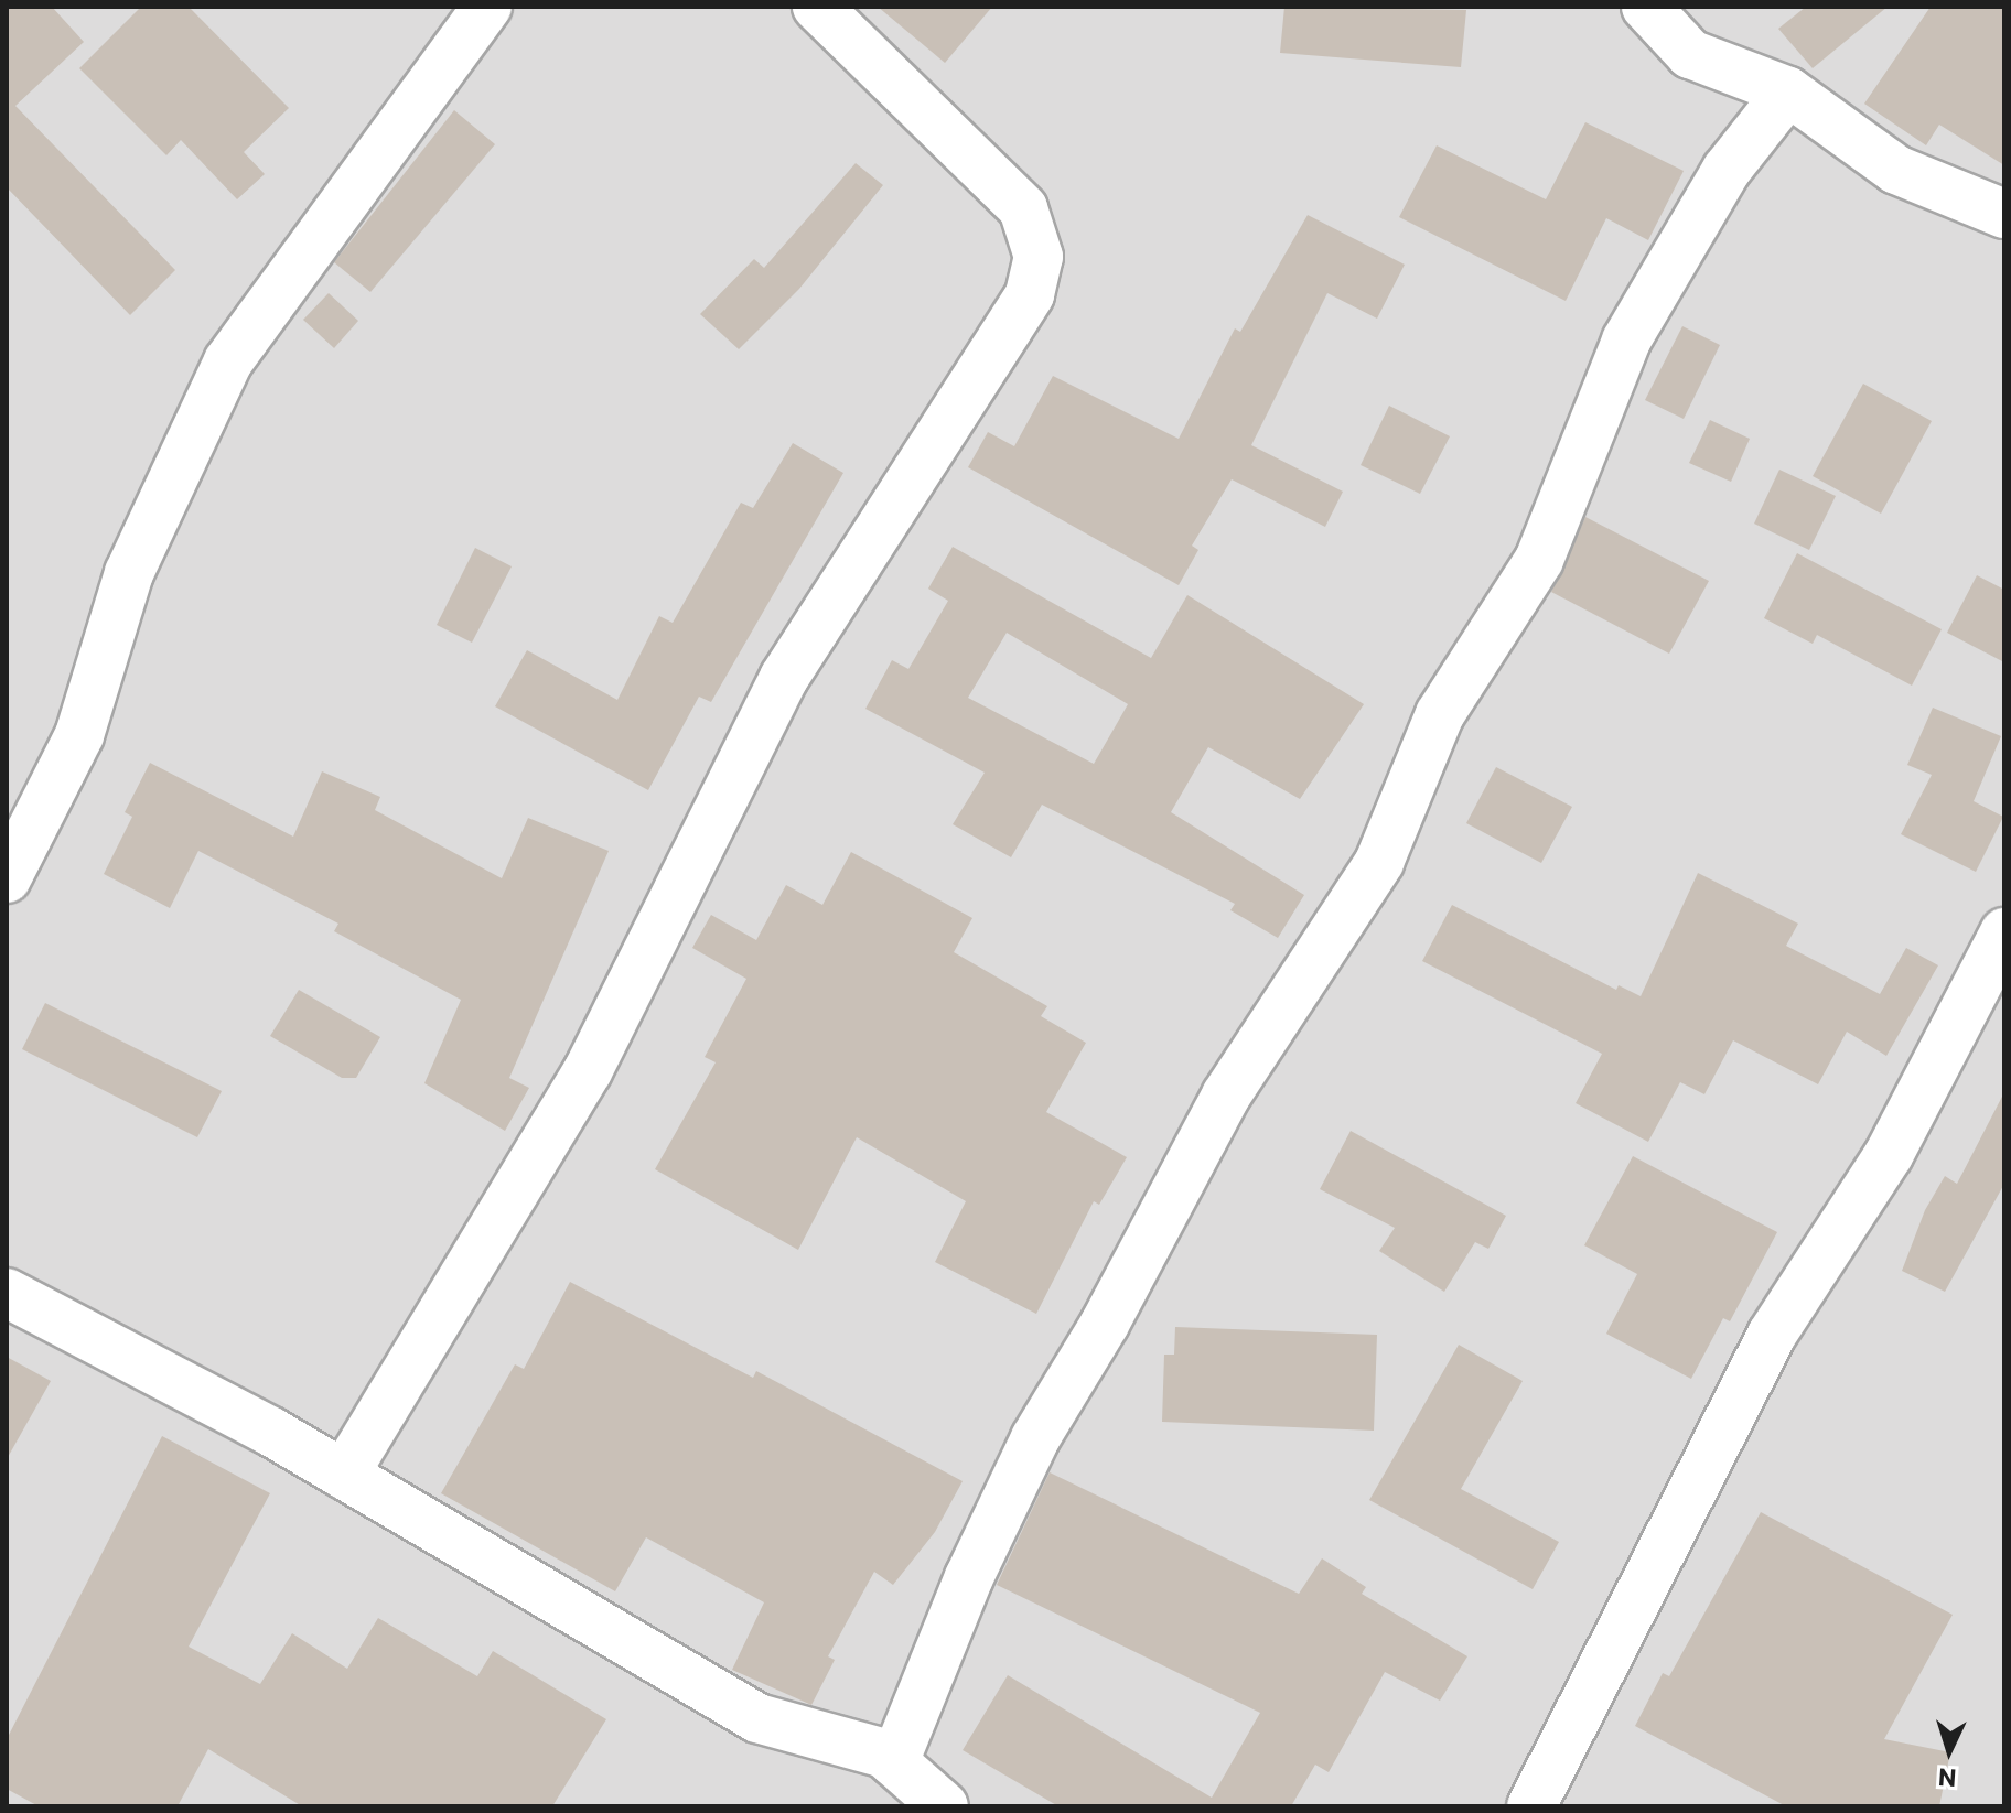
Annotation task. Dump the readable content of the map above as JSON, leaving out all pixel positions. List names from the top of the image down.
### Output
{
  "north": "bottom"
}
